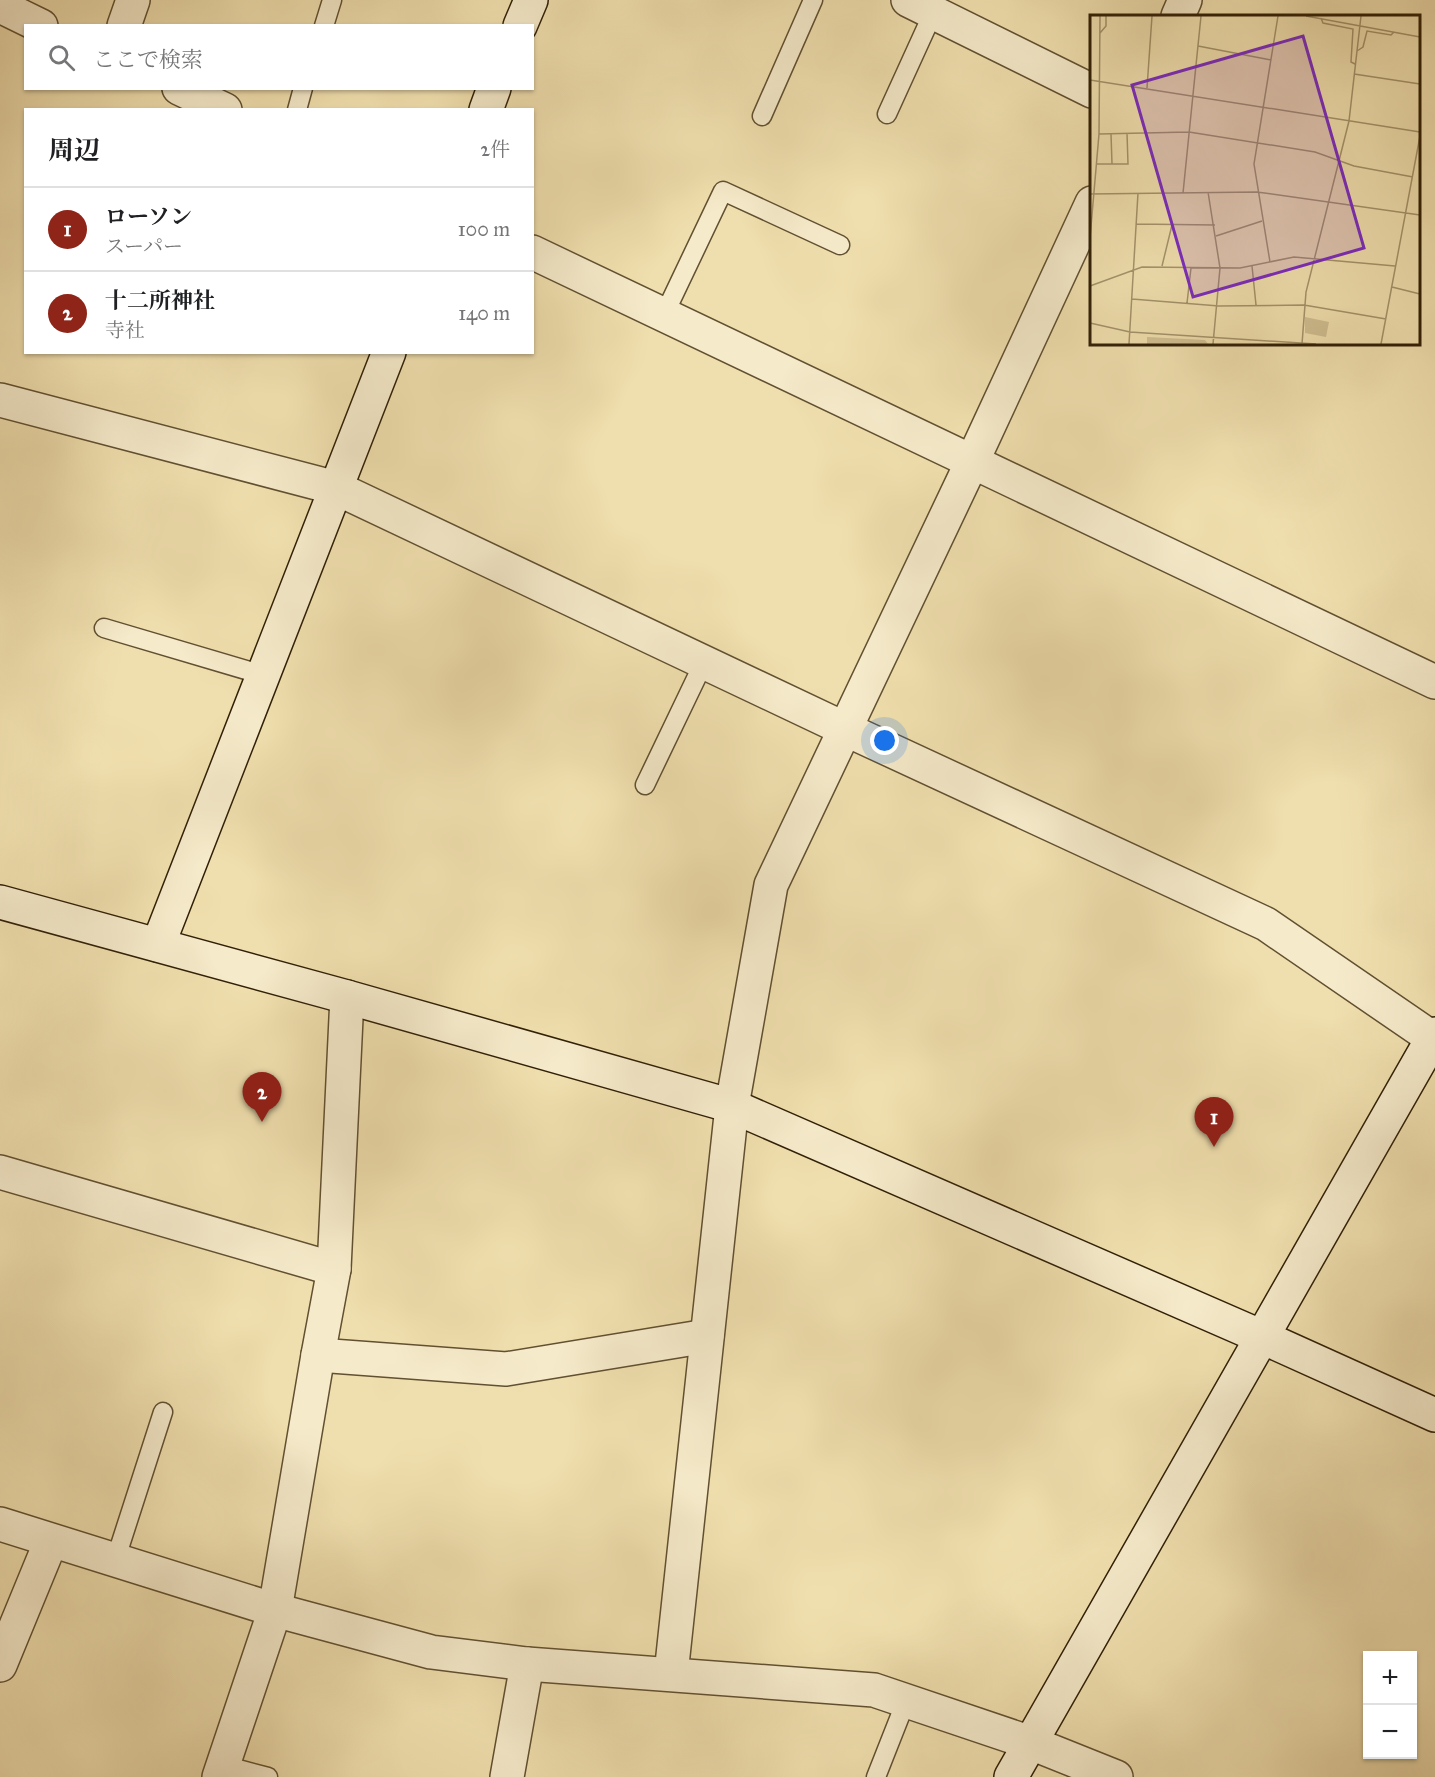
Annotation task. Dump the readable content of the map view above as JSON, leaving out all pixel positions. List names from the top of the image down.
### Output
{
  "page": {
    "search": "ここで検索",
    "heading": ["周辺", "2件"],
    "list": [
      {
        "mark": "1",
        "name": "ローソン",
        "note": "スーパー",
        "value": "100 m"
      },
      {
        "mark": "2",
        "name": "十二所神社",
        "note": "寺社",
        "value": "140 m"
      }
    ],
    "pins": ["2", "1"],
    "map_buttons": ["+", "−"]
  }
}
